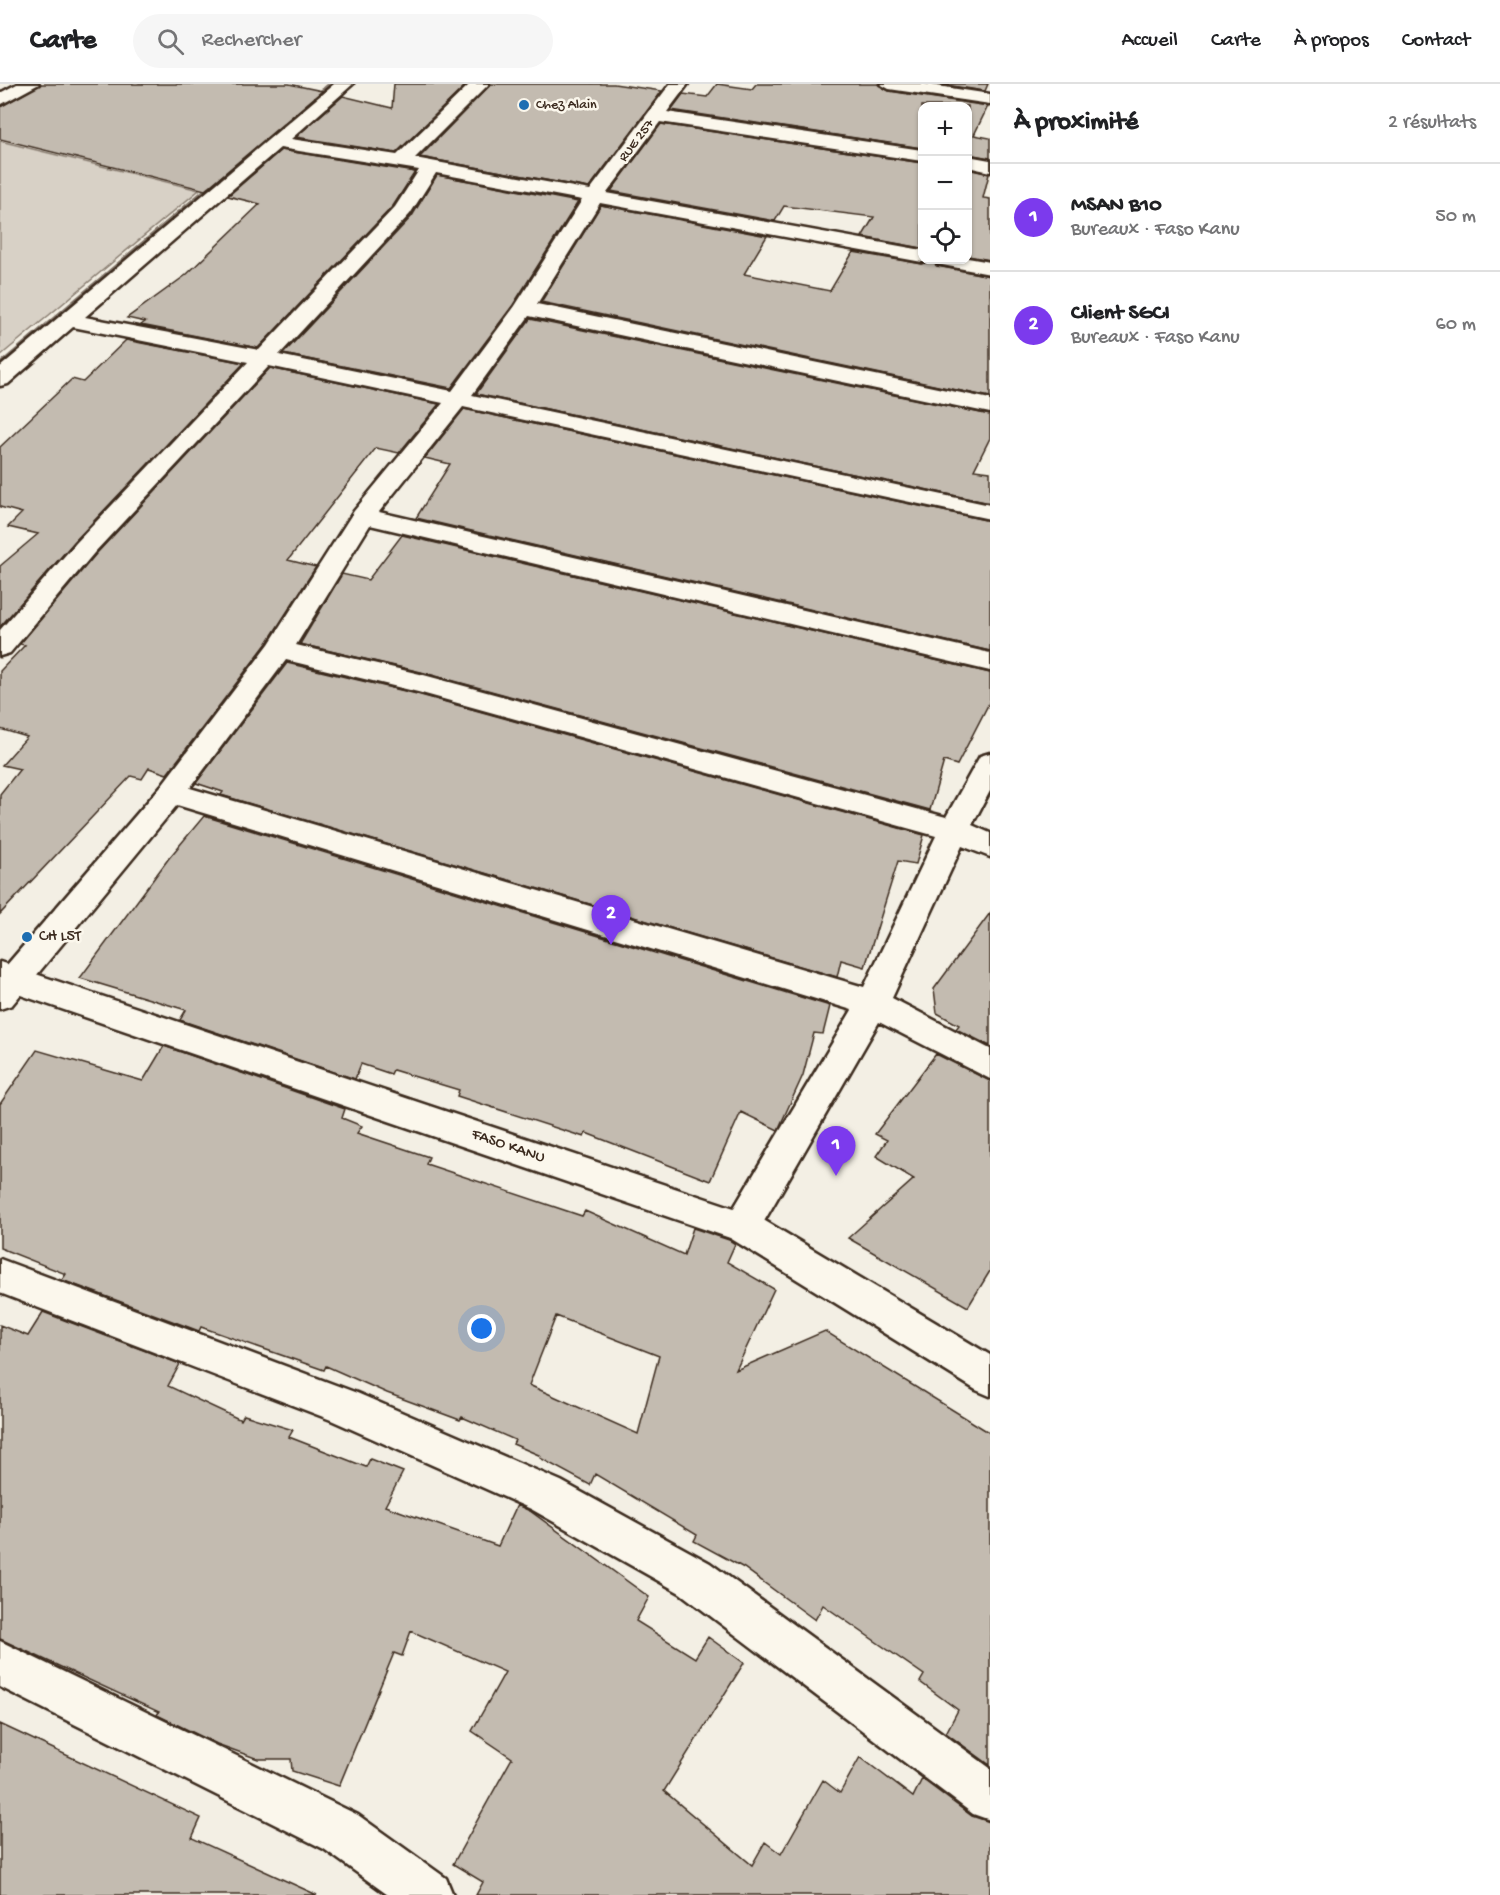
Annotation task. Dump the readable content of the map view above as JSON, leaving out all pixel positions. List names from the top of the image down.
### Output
{
  "streets": {
    "street": ["RUE 257", "FASO KANU"]
  },
  "crossings": [
    ["RUE 257", "FASO KANU"]
  ],
  "places": ["Chez Alain", "CH L5T"],
  "page": {
    "header": "Carte",
    "search": "Rechercher",
    "nav": [
      "Accueil",
      "Carte",
      "À propos",
      "Contact"
    ],
    "heading": ["À proximité", "2 résultats"],
    "map_buttons": ["+", "−"],
    "list": [
      {
        "mark": "1",
        "name": "MSAN B10",
        "note": "Bureaux · Faso Kanu",
        "value": "50 m"
      },
      {
        "mark": "2",
        "name": "Client SGCI",
        "note": "Bureaux · Faso Kanu",
        "value": "60 m"
      }
    ],
    "pins": ["2", "1"]
  }
}
